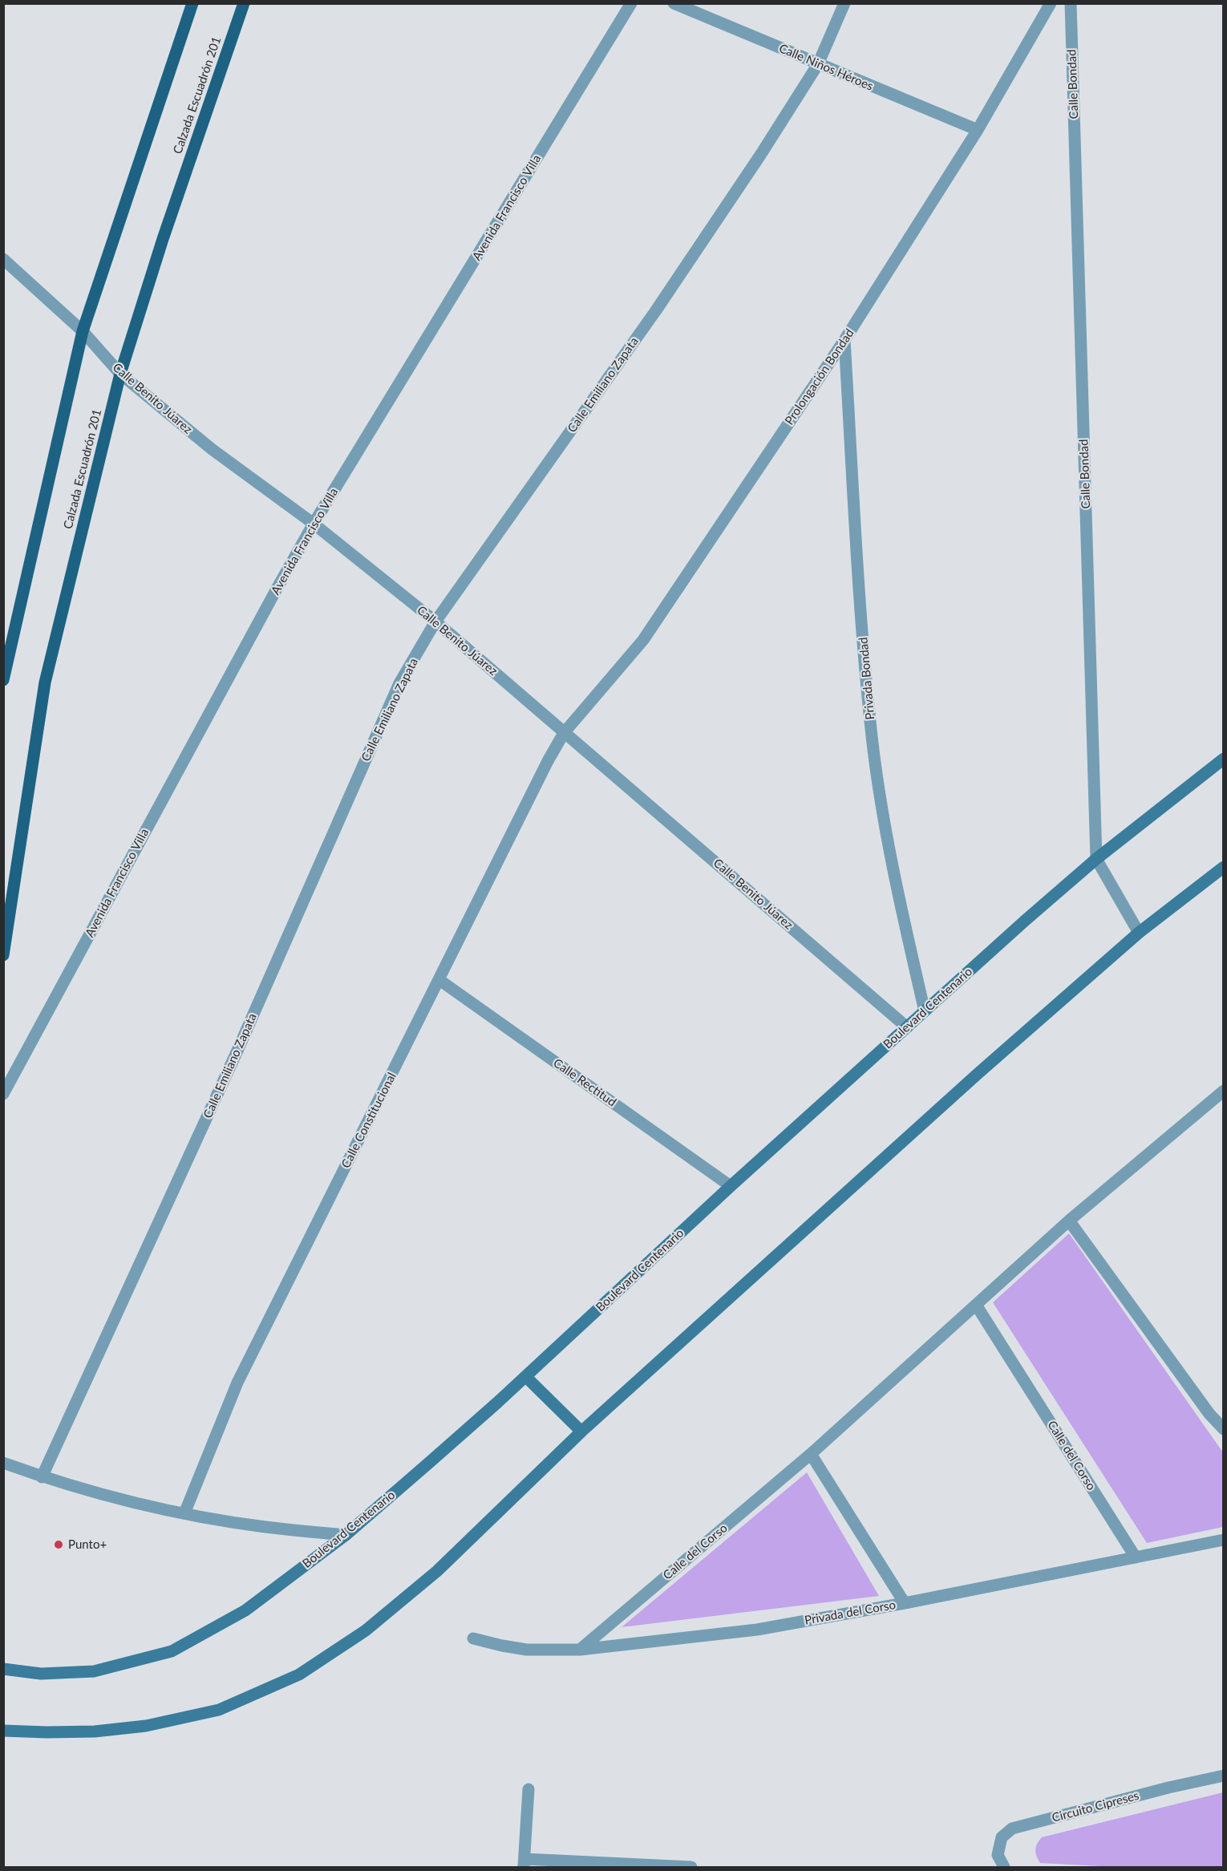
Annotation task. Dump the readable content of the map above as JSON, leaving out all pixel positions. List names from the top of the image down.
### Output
{
  "streets": {
    "main road": ["Calzada Escuadrón 201", "Boulevard Centenario"],
    "street": [
      "Calle Niños Héroes",
      "Calle Bondad",
      "Avenida Francisco Villa",
      "Prolongación Bondad",
      "Calle Emiliano Zapata",
      "Calle Benito Júarez",
      "Privada Bondad",
      "Calle Rectitud",
      "Calle Constitucional",
      "Calle del Corso",
      "Privada del Corso",
      "Circuito Cipreses"
    ]
  },
  "crossings": [
    ["Calle Niños Héroes", "Prolongación Bondad"],
    ["Calle Niños Héroes", "Calle Emiliano Zapata"],
    ["Calle Bondad", "Boulevard Centenario"],
    ["Calzada Escuadrón 201", "Calle Benito Júarez"],
    ["Avenida Francisco Villa", "Calle Benito Júarez"],
    ["Prolongación Bondad", "Calle Benito Júarez"],
    ["Prolongación Bondad", "Privada Bondad"],
    ["Prolongación Bondad", "Calle Constitucional"],
    ["Calle Emiliano Zapata", "Calle Benito Júarez"],
    ["Calle Benito Júarez", "Boulevard Centenario"],
    ["Calle Benito Júarez", "Calle Constitucional"],
    ["Privada Bondad", "Boulevard Centenario"],
    ["Boulevard Centenario", "Calle Rectitud"],
    ["Calle Rectitud", "Calle Constitucional"],
    ["Calle del Corso", "Privada del Corso"]
  ],
  "places": ["Punto+"]
}
